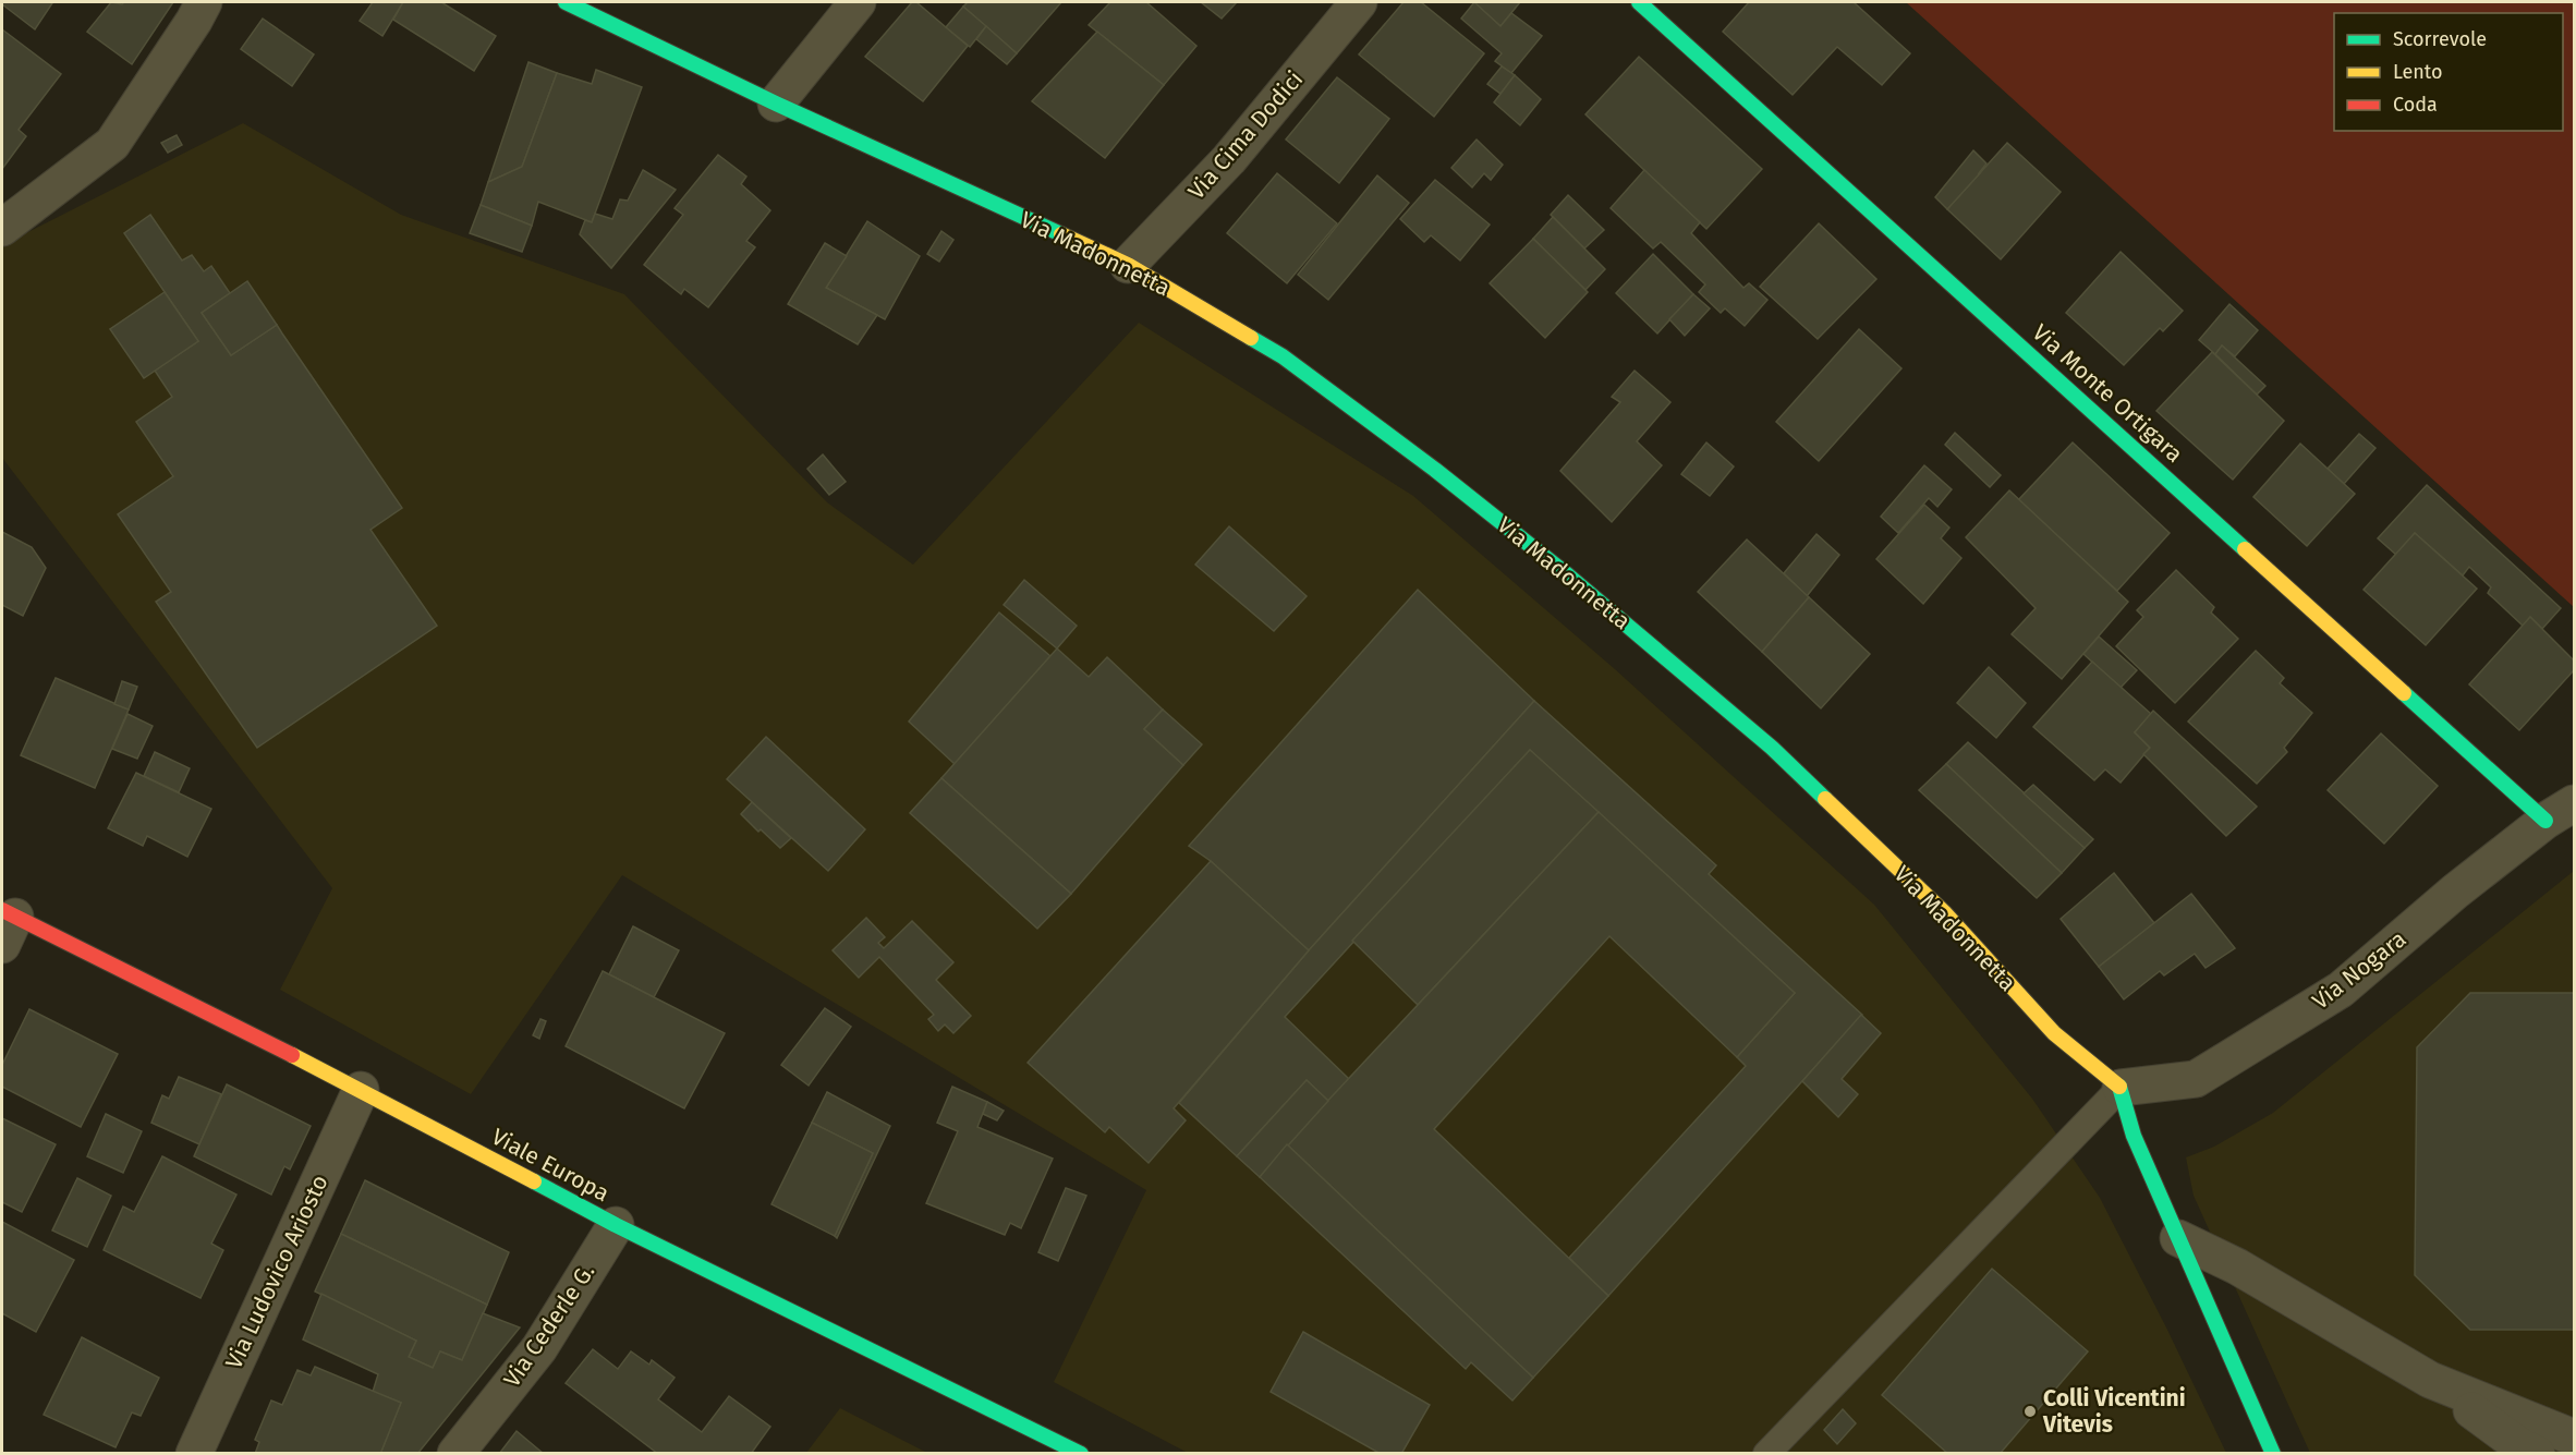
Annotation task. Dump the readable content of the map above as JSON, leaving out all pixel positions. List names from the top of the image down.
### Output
{
  "streets": {
    "street": [
      "Via Cima Dodici",
      "Via Madonnetta",
      "Via Monte Ortigara",
      "Via Nogara",
      "Viale Europa",
      "Via Ludovico Ariosto",
      "Via Cederle G."
    ]
  },
  "crossings": [
    ["Via Cima Dodici", "Via Madonnetta"],
    ["Via Madonnetta", "Via Nogara"],
    ["Via Monte Ortigara", "Via Nogara"],
    ["Viale Europa", "Via Ludovico Ariosto"],
    ["Viale Europa", "Via Cederle G."]
  ],
  "places": ["Colli Vicentini Vitevis"],
  "legend": ["Scorrevole", "Lento", "Coda"]
}
